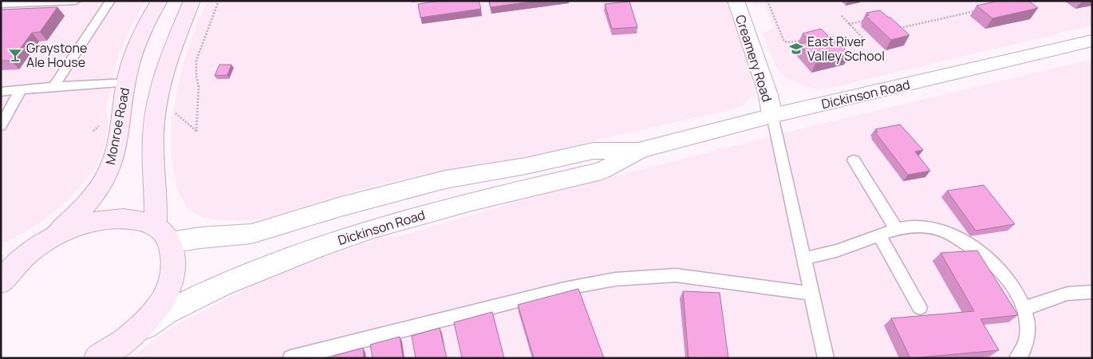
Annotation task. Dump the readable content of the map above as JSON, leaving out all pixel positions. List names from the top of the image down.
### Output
{
  "streets": {
    "main road": ["Monroe Road"],
    "street": ["Creamery Road", "Dickinson Road"]
  },
  "crossings": [
    ["Creamery Road", "Dickinson Road"]
  ],
  "places": {
    "school or university": ["East River Valley School"],
    "bar": ["Graystone Ale House"]
  }
}
